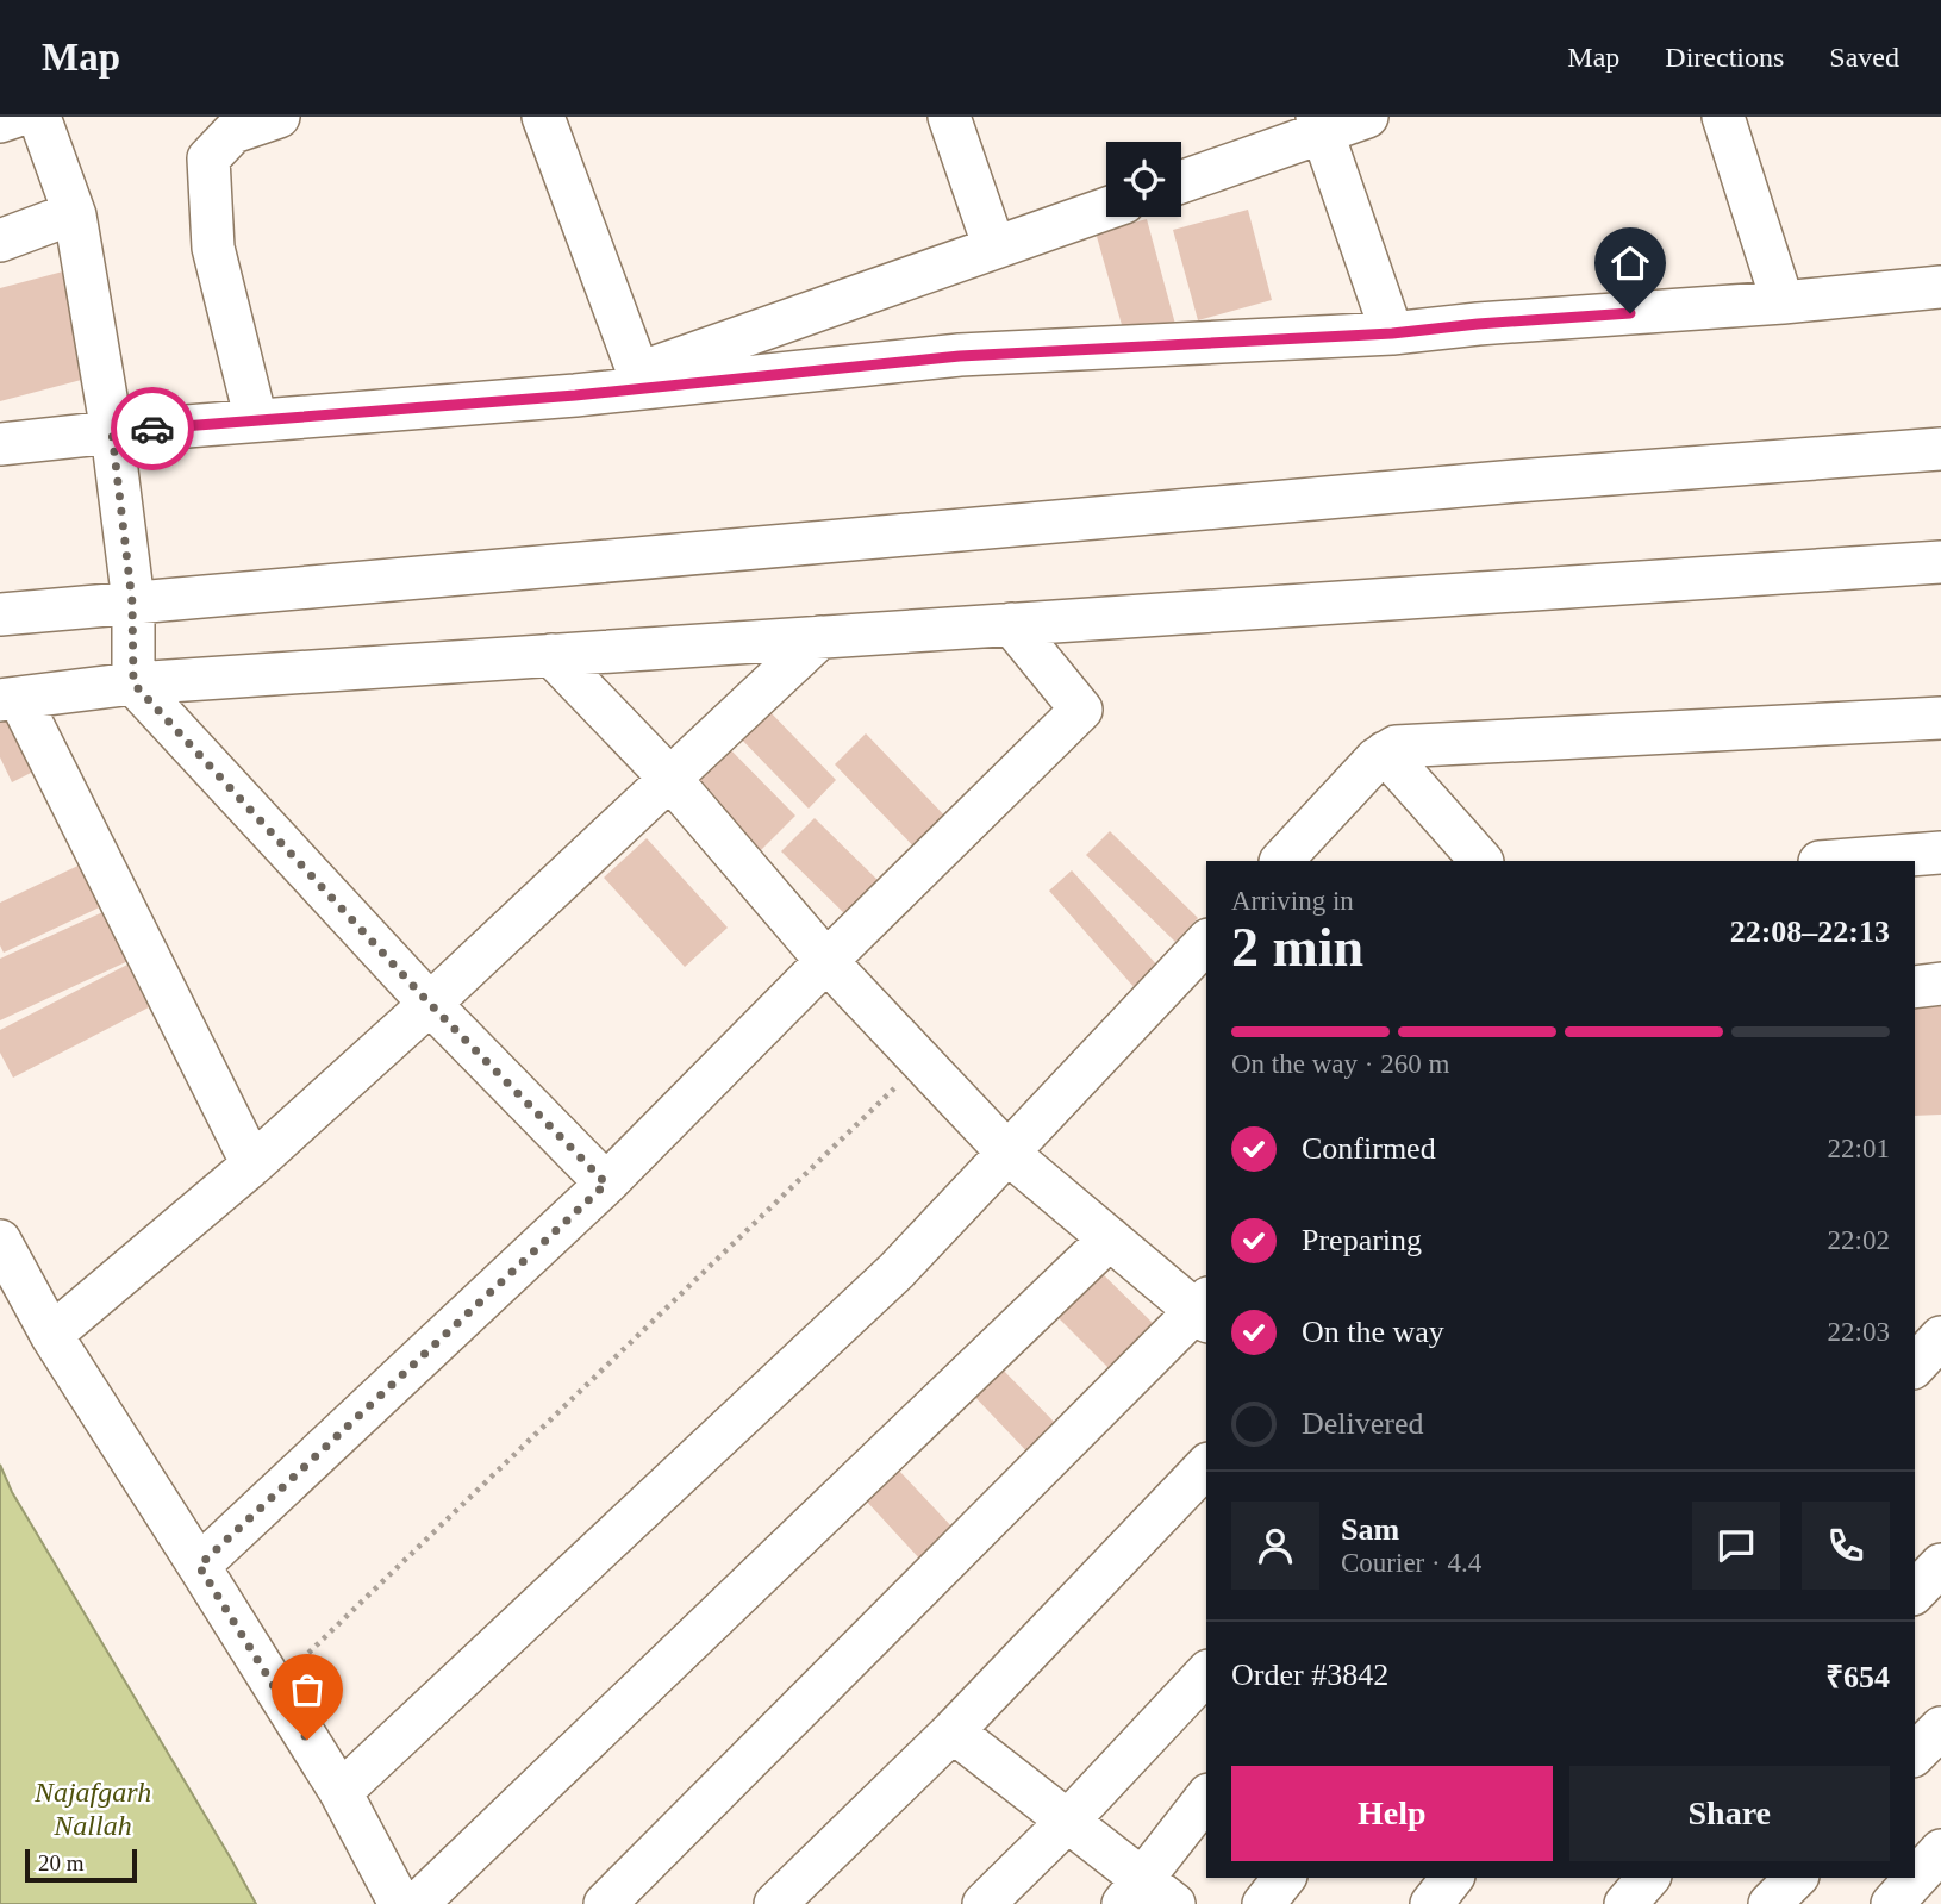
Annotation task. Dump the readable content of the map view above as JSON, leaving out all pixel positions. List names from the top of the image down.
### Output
{
  "water": ["Najafgarh Nallah"],
  "scale_bar": "20 m",
  "page": {
    "header": "Map",
    "nav": ["Map", "Directions", "Saved"],
    "heading": ["2 min", "Arriving in", "22:08–22:13"],
    "panel": [
      "Sam",
      "Courier · 4.4",
      "Order #3842",
      "₹654"
    ],
    "bar": "On the way · 260 m",
    "list": [
      ["Confirmed", "22:01"],
      ["Preparing", "22:02"],
      ["On the way", "22:03"],
      "Delivered"
    ],
    "buttons": ["Help", "Share"],
    "scale": "20 m"
  }
}
